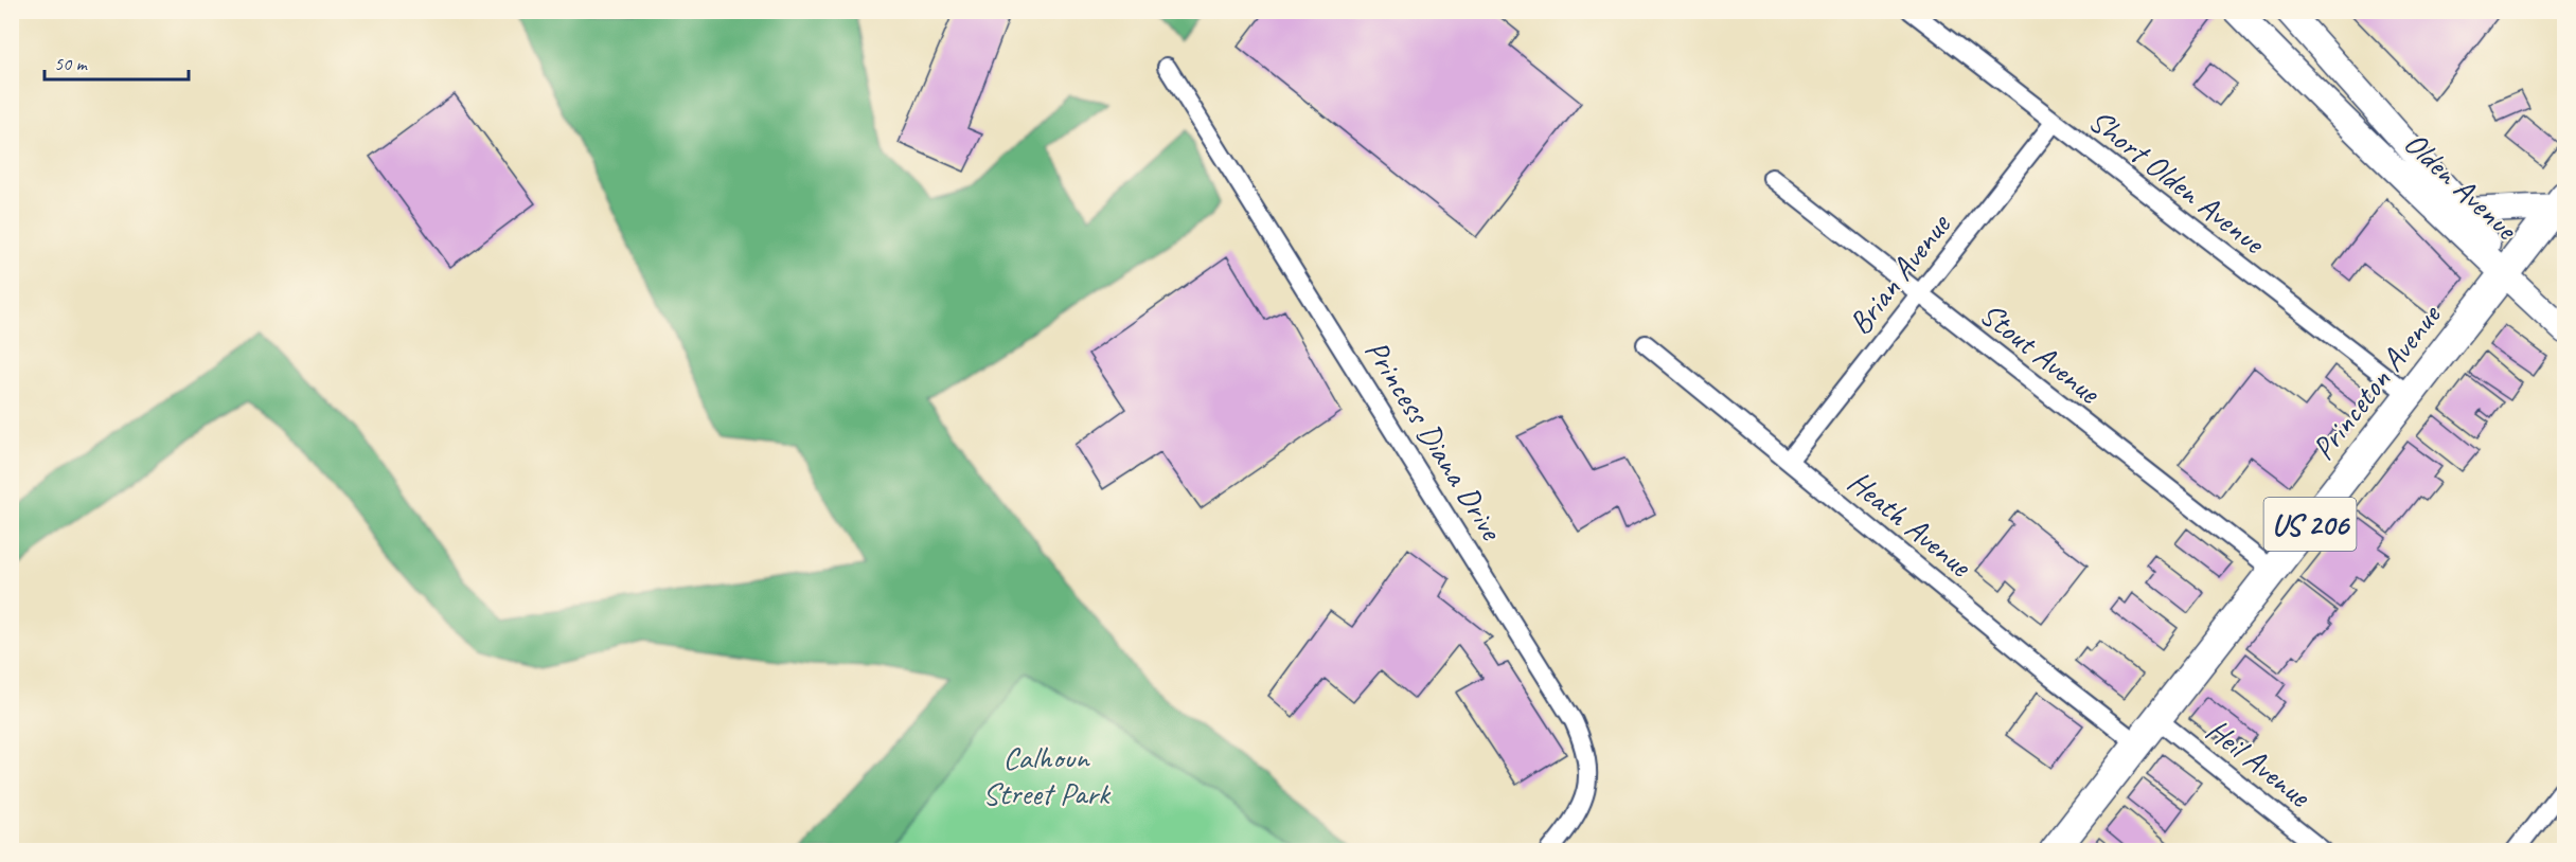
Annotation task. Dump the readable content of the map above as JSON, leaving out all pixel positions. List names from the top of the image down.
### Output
{
  "streets": {
    "main road": ["Olden Avenue", "Princeton Avenue", "US 206"],
    "street": [
      "Short Olden Avenue",
      "Brian Avenue",
      "Stout Avenue",
      "Princess Diana Drive",
      "Heath Avenue",
      "Heil Avenue"
    ]
  },
  "crossings": [
    ["Short Olden Avenue", "Brian Avenue"],
    ["Short Olden Avenue", "Princeton Avenue"],
    ["Olden Avenue", "Princeton Avenue"],
    ["Brian Avenue", "Stout Avenue"],
    ["Brian Avenue", "Heath Avenue"],
    ["Stout Avenue", "Princeton Avenue"],
    ["Princeton Avenue", "Heath Avenue"],
    ["Princeton Avenue", "Heil Avenue"]
  ],
  "parks": ["Calhoun Street Park"],
  "scale_bar": "50 m"
}
